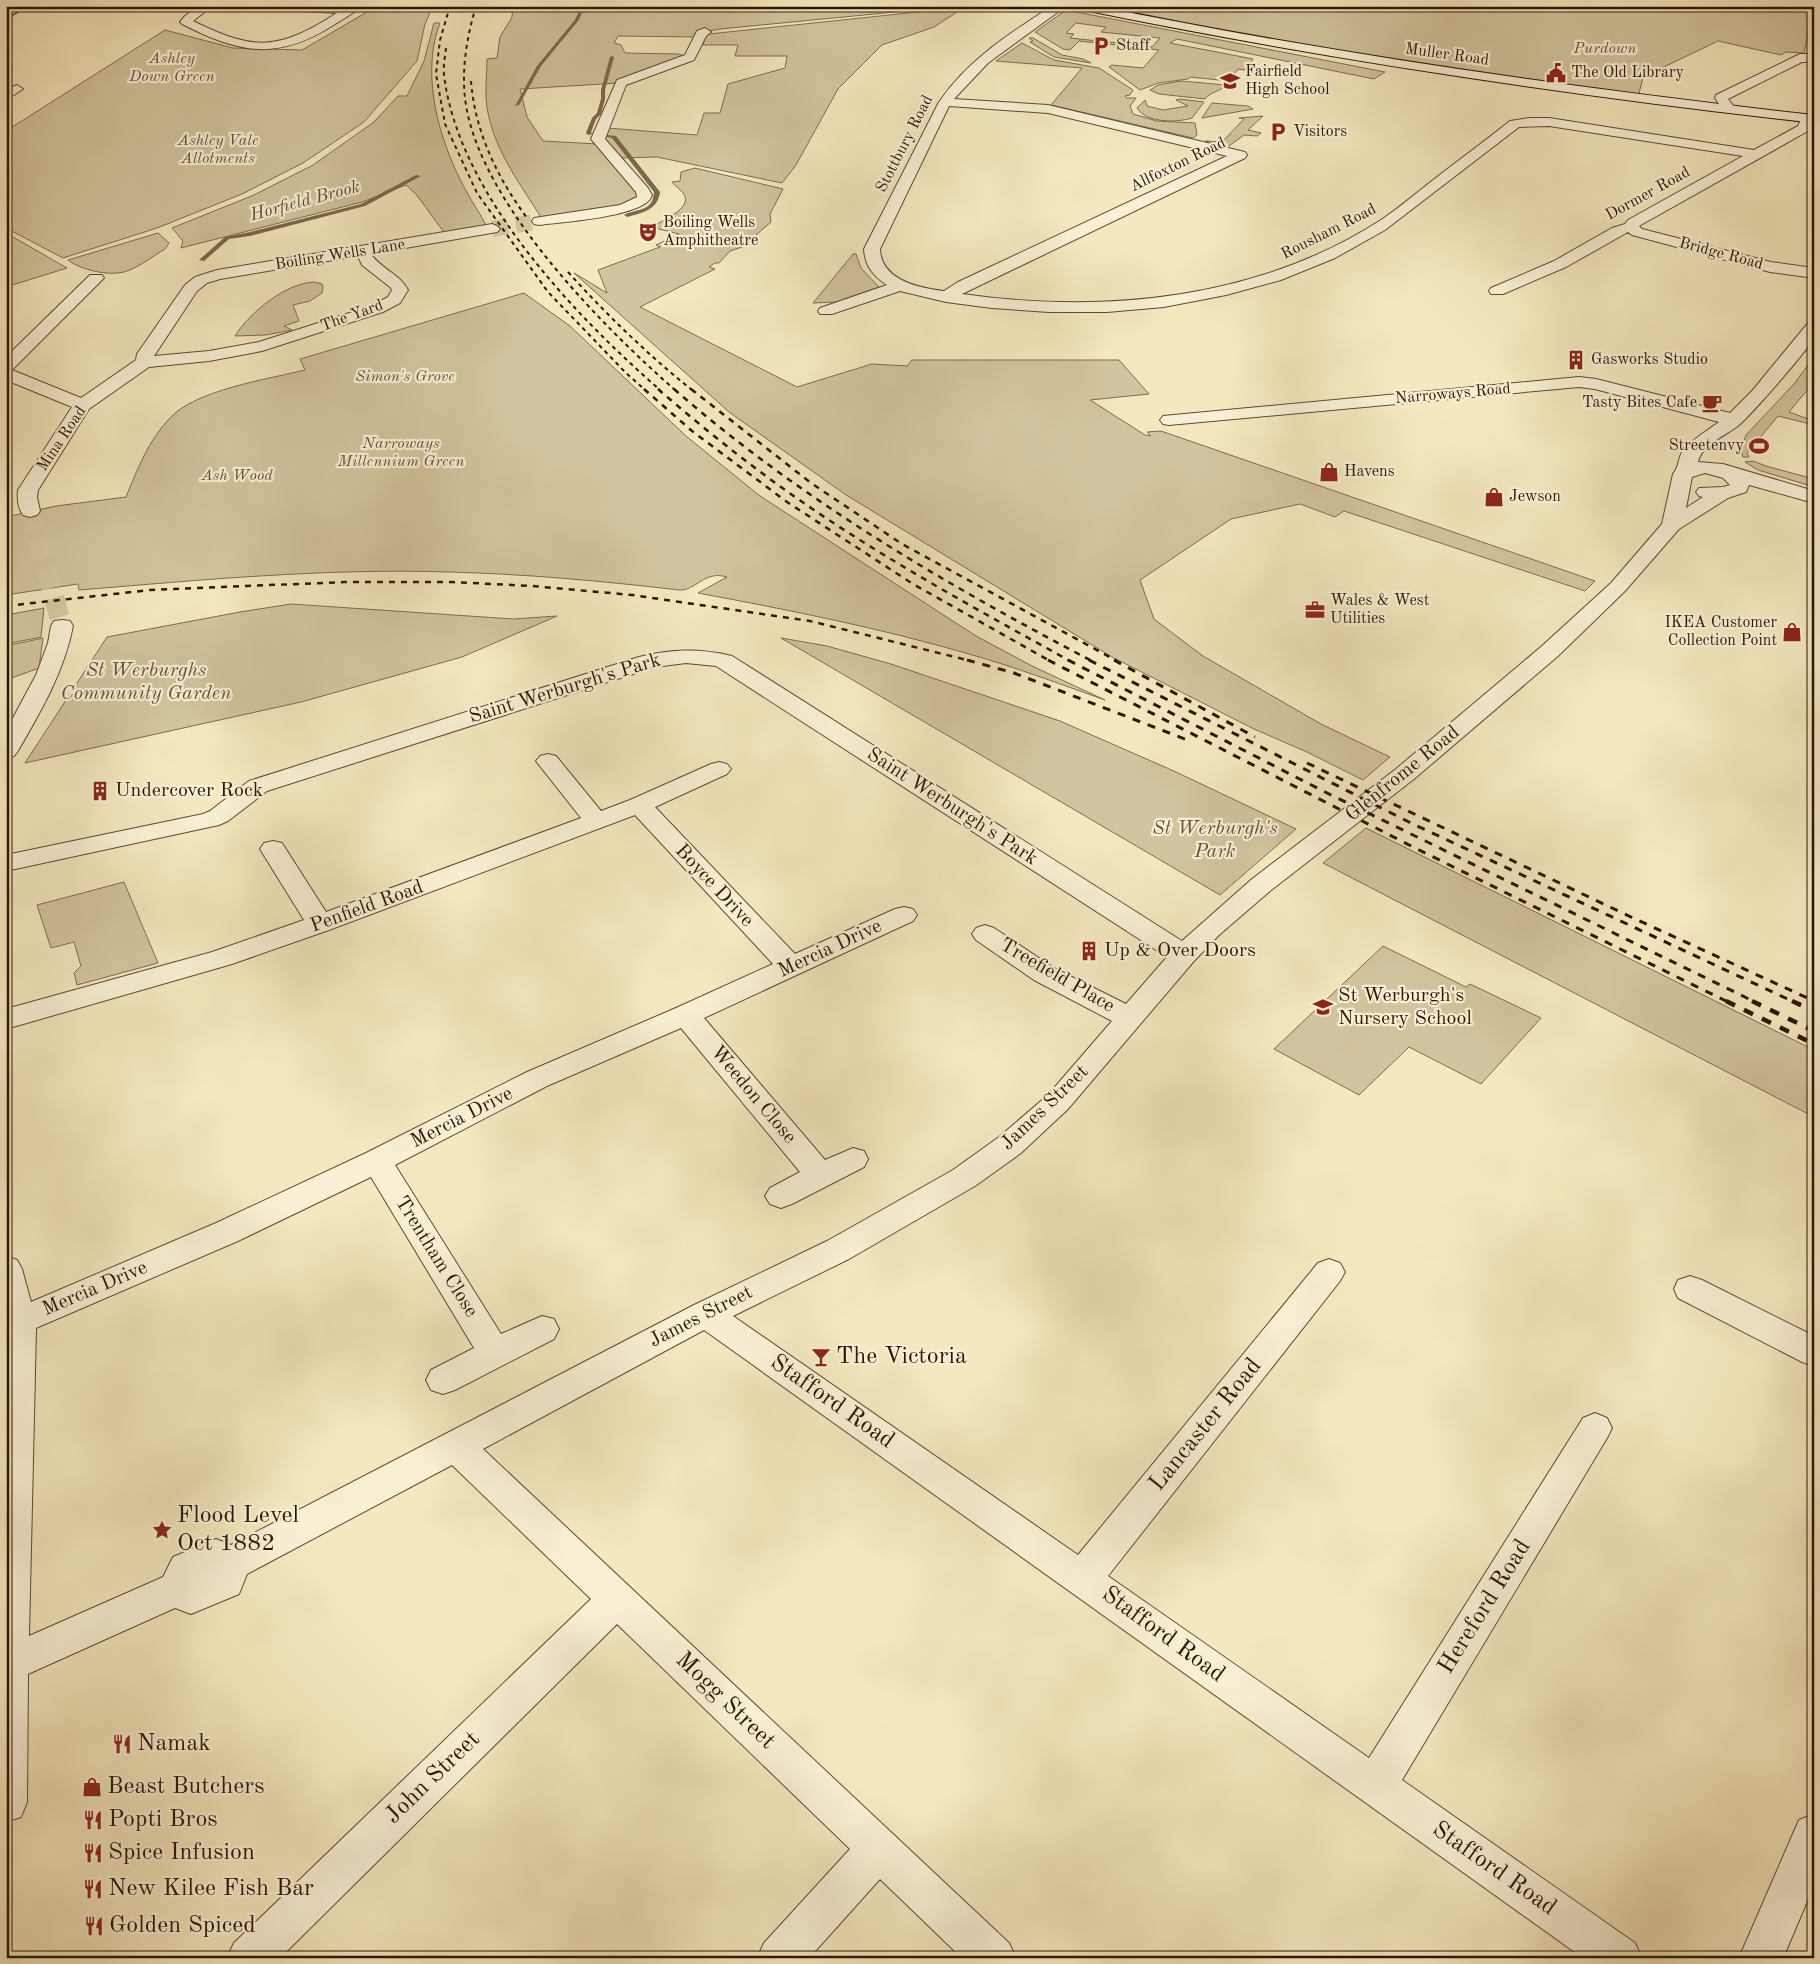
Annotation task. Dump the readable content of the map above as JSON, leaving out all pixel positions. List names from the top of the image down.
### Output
{
  "streets": {
    "street": [
      "Muller Road",
      "Stottbury Road",
      "Allfoxton Road",
      "Dormer Road",
      "Rousham Road",
      "Bridge Road",
      "Boiling Wells Lane",
      "The Yard",
      "Narroways Road",
      "Mina Road",
      "Saint Werburgh's Park",
      "Glenfrome Road",
      "Boyce Drive",
      "Penfield Road",
      "Mercia Drive",
      "Treefield Place",
      "Weedon Close",
      "James Street",
      "Trentham Close",
      "Stafford Road",
      "Lancaster Road",
      "Hereford Road",
      "Mogg Street",
      "John Street"
    ]
  },
  "crossings": [
    ["Muller Road", "Dormer Road"],
    ["Stottbury Road", "Allfoxton Road"],
    ["Stottbury Road", "Rousham Road"],
    ["Allfoxton Road", "Rousham Road"],
    ["Dormer Road", "Rousham Road"],
    ["Dormer Road", "Bridge Road"],
    ["Boiling Wells Lane", "Mina Road"],
    ["The Yard", "Mina Road"],
    ["Narroways Road", "Glenfrome Road"],
    ["Saint Werburgh's Park", "Glenfrome Road"],
    ["Glenfrome Road", "Treefield Place"],
    ["Glenfrome Road", "James Street"],
    ["Boyce Drive", "Penfield Road"],
    ["Boyce Drive", "Mercia Drive"],
    ["Mercia Drive", "Weedon Close"],
    ["Mercia Drive", "Trentham Close"],
    ["Treefield Place", "James Street"],
    ["James Street", "Stafford Road"],
    ["James Street", "Mogg Street"],
    ["Stafford Road", "Lancaster Road"],
    ["Stafford Road", "Hereford Road"],
    ["Mogg Street", "John Street"]
  ],
  "water": ["Horfield Brook"],
  "parks": [
    "Purdown",
    "Ashley Down Green",
    "Ashley Vale Allotments",
    "Simon's Grove",
    "Narroways Millennium Green",
    "Ash Wood",
    "St Werburghs Community Garden",
    "St Werburgh's Park"
  ],
  "places": {
    "parking": ["Staff", "Visitors"],
    "public building": ["The Old Library"],
    "school or university": ["Fairfield High School", "St Werburgh's Nursery School"],
    "theatre": ["Boiling Wells Amphitheatre"],
    "building": ["Gasworks Studio", "Undercover Rock", "Up & Over Doors"],
    "cafe": ["Tasty Bites Cafe"],
    "sports": ["Streetenvy"],
    "shop": [
      "Havens",
      "Jewson",
      "IKEA Customer Collection Point",
      "Beast Butchers"
    ],
    "office": ["Wales & West Utilities"],
    "bar": ["The Victoria"],
    "place": ["Flood Level Oct 1882"],
    "restaurant": [
      "Namak",
      "Popti Bros",
      "Spice Infusion",
      "New Kilee Fish Bar",
      "Golden Spiced"
    ]
  }
}
